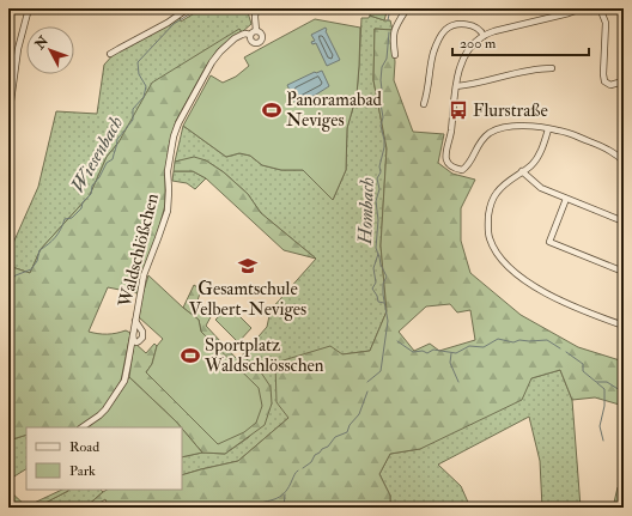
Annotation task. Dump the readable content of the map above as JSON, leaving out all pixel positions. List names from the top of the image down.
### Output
{
  "streets": {
    "street": ["Waldschlößchen"]
  },
  "water": ["Wiesenbach", "Hombach"],
  "places": {
    "sports": ["Panoramabad Neviges", "Sportplatz Waldschlösschen"],
    "bus stop": ["Flurstraße"],
    "school or university": ["Gesamtschule Velbert-Neviges"]
  },
  "legend": ["Road", "Park"],
  "scale_bar": "200 m",
  "north": "top left"
}
